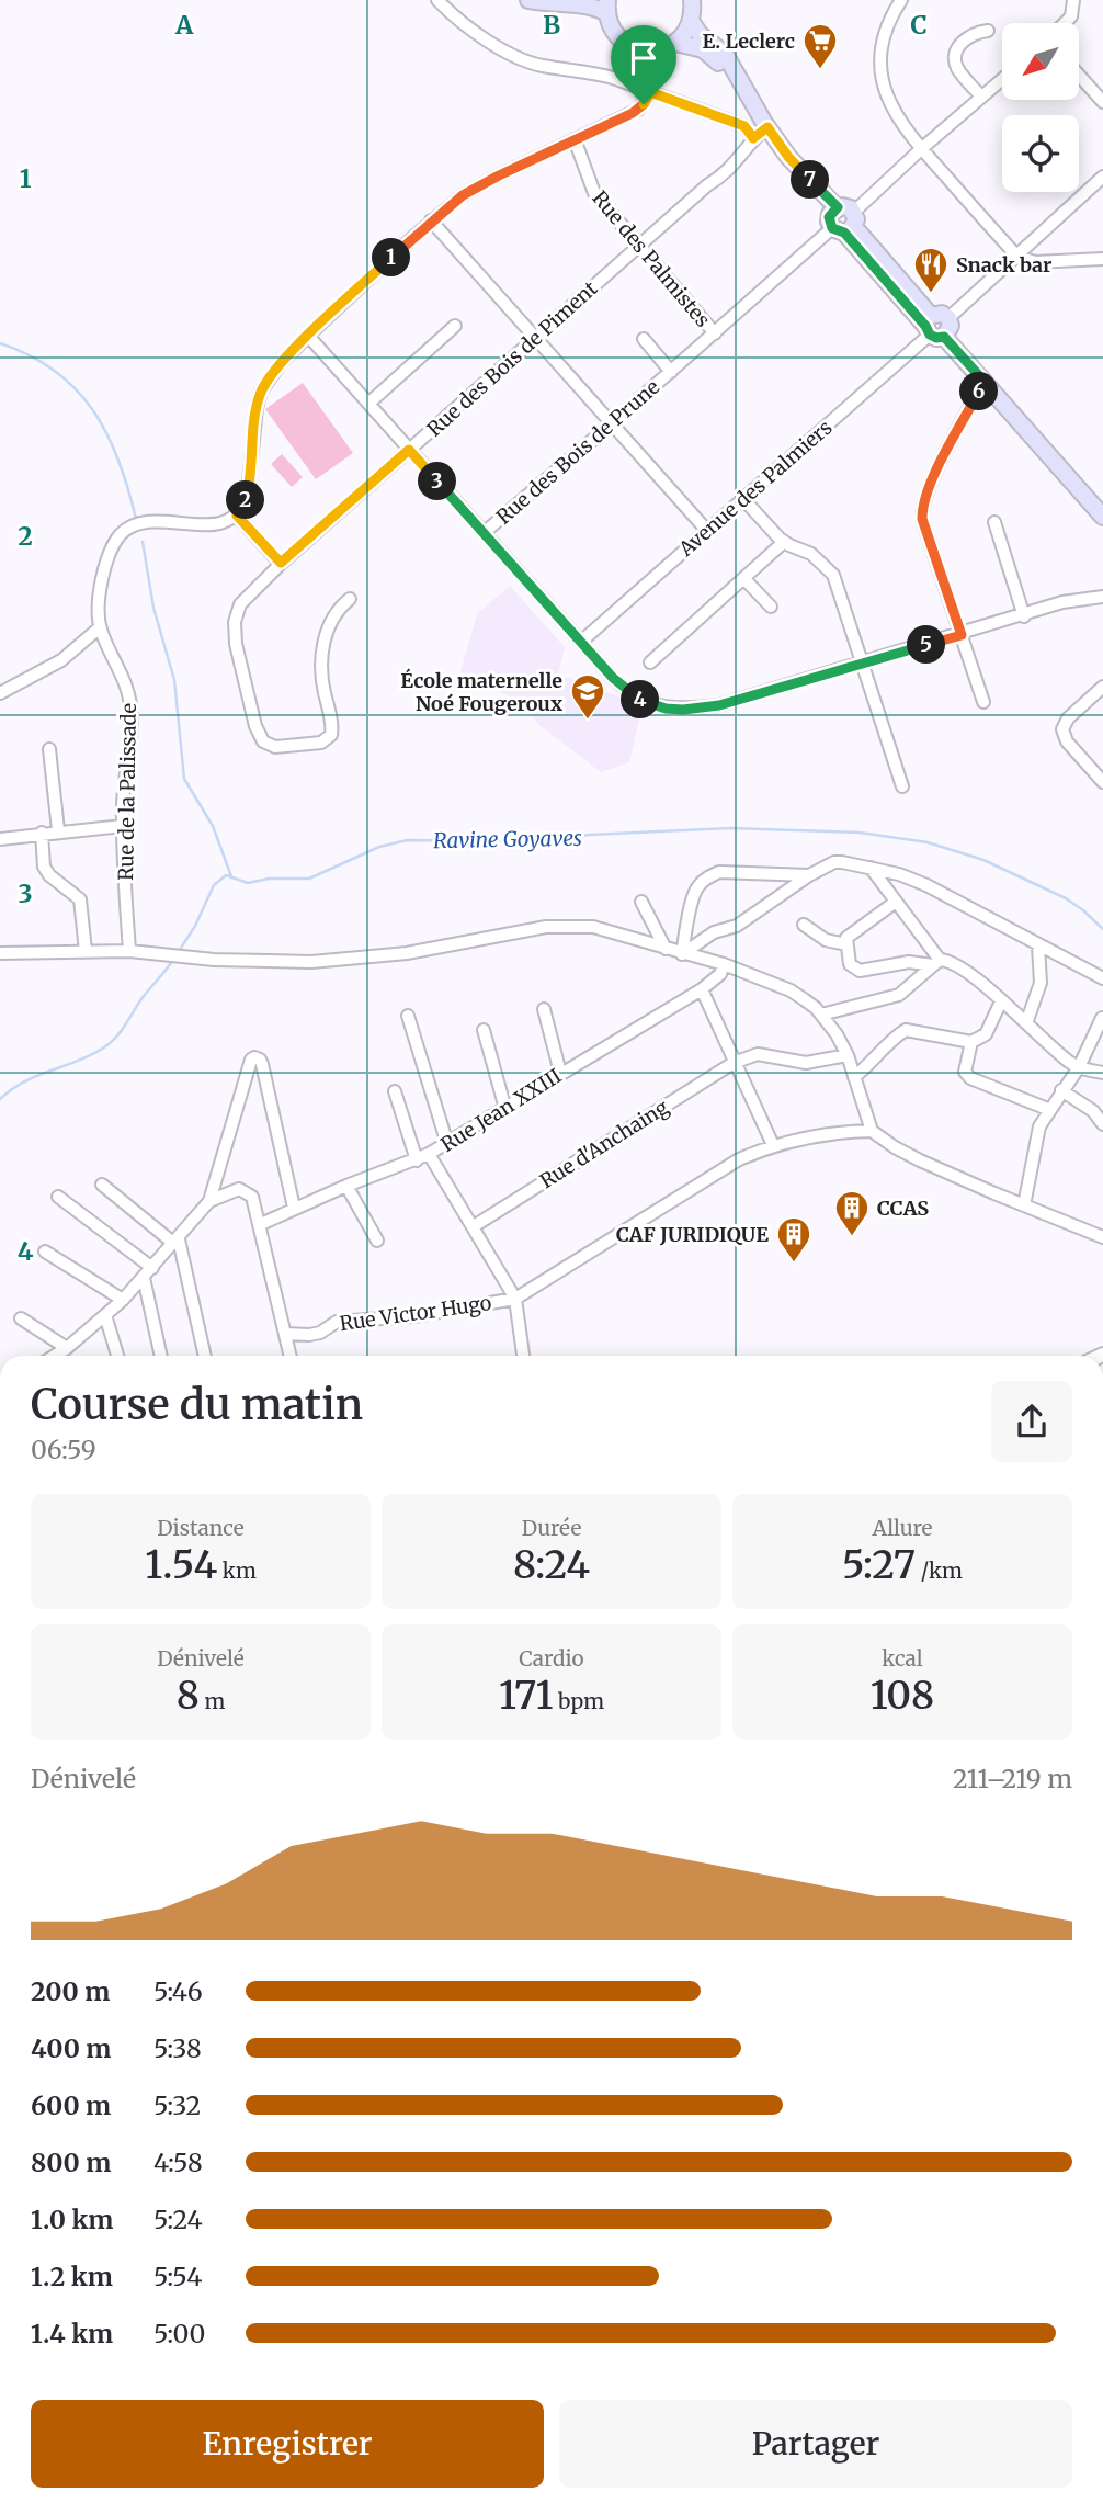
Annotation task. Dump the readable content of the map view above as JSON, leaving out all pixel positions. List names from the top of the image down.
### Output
{
  "streets": {
    "street": [
      "Rue des Palmistes",
      "Rue des Bois de Piment",
      "Rue des Bois de Prune",
      "Avenue des Palmiers",
      "Rue de la Palissade",
      "Rue Jean XXIII",
      "Rue d'Anchaing",
      "Rue Victor Hugo"
    ]
  },
  "crossings": [
    ["Rue des Palmistes", "Rue des Bois de Piment"],
    ["Rue des Palmistes", "Rue des Bois de Prune"]
  ],
  "water": ["Ravine Goyaves"],
  "places": {
    "supermarket": ["E. Leclerc"],
    "restaurant": ["Snack bar"],
    "school or university": ["École maternelle Noé Fougeroux"],
    "building": ["CCAS", "CAF JURIDIQUE"]
  },
  "north": "bottom left",
  "page": {
    "pins": [
      "7",
      "1",
      "6",
      "3",
      "2",
      "5",
      "4"
    ],
    "heading": ["Course du matin", "06:59"],
    "stats": [
      ["Distance", "1.54 km"],
      ["Durée", "8:24"],
      ["Allure", "5:27 /km"],
      ["Dénivelé", "8 m"],
      ["Cardio", "171 bpm"],
      ["kcal", "108"]
    ],
    "chart": ["Dénivelé", "211–219 m"],
    "list": [
      {
        "name": "200 m",
        "note": "5:46"
      },
      {
        "name": "400 m",
        "note": "5:38"
      },
      {
        "name": "600 m",
        "note": "5:32"
      },
      {
        "name": "800 m",
        "note": "4:58"
      },
      {
        "name": "1.0 km",
        "note": "5:24"
      },
      {
        "name": "1.2 km",
        "note": "5:54"
      },
      {
        "name": "1.4 km",
        "note": "5:00"
      }
    ],
    "buttons": ["Enregistrer", "Partager"]
  },
  "grid": {
    "columns": ["A", "B", "C"],
    "rows": [
      "1",
      "2",
      "3",
      "4"
    ]
  }
}
